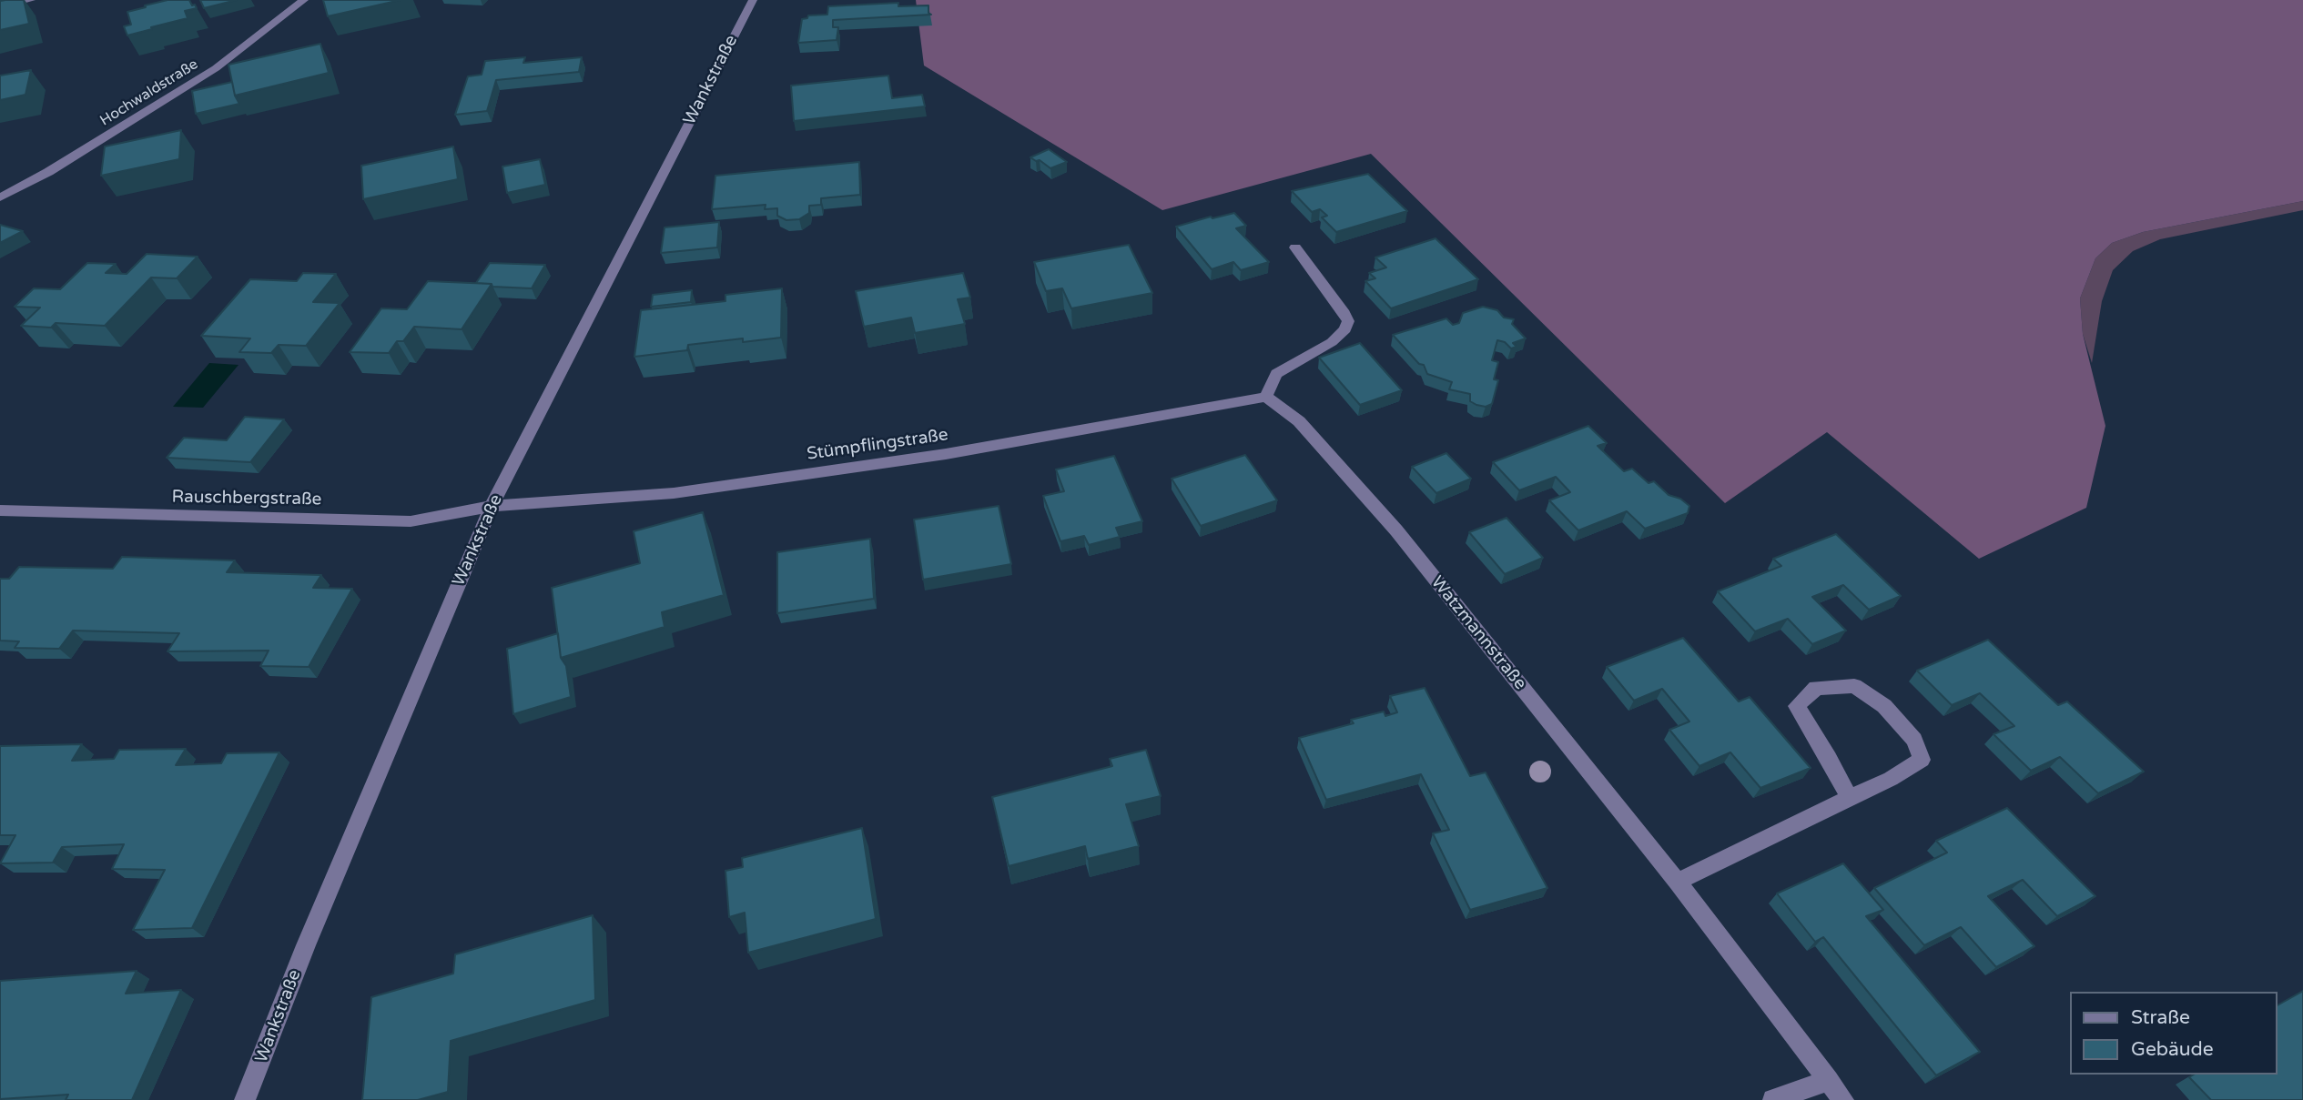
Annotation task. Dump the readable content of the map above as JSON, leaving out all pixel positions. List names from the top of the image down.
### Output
{
  "streets": {
    "street": [
      "Wankstraße",
      "Hochwaldstraße",
      "Stümpflingstraße",
      "Rauschbergstraße",
      "Watzmannstraße"
    ]
  },
  "crossings": [
    ["Wankstraße", "Stümpflingstraße"],
    ["Wankstraße", "Rauschbergstraße"],
    ["Stümpflingstraße", "Rauschbergstraße"],
    ["Stümpflingstraße", "Watzmannstraße"]
  ],
  "legend": ["Straße", "Gebäude"]
}
